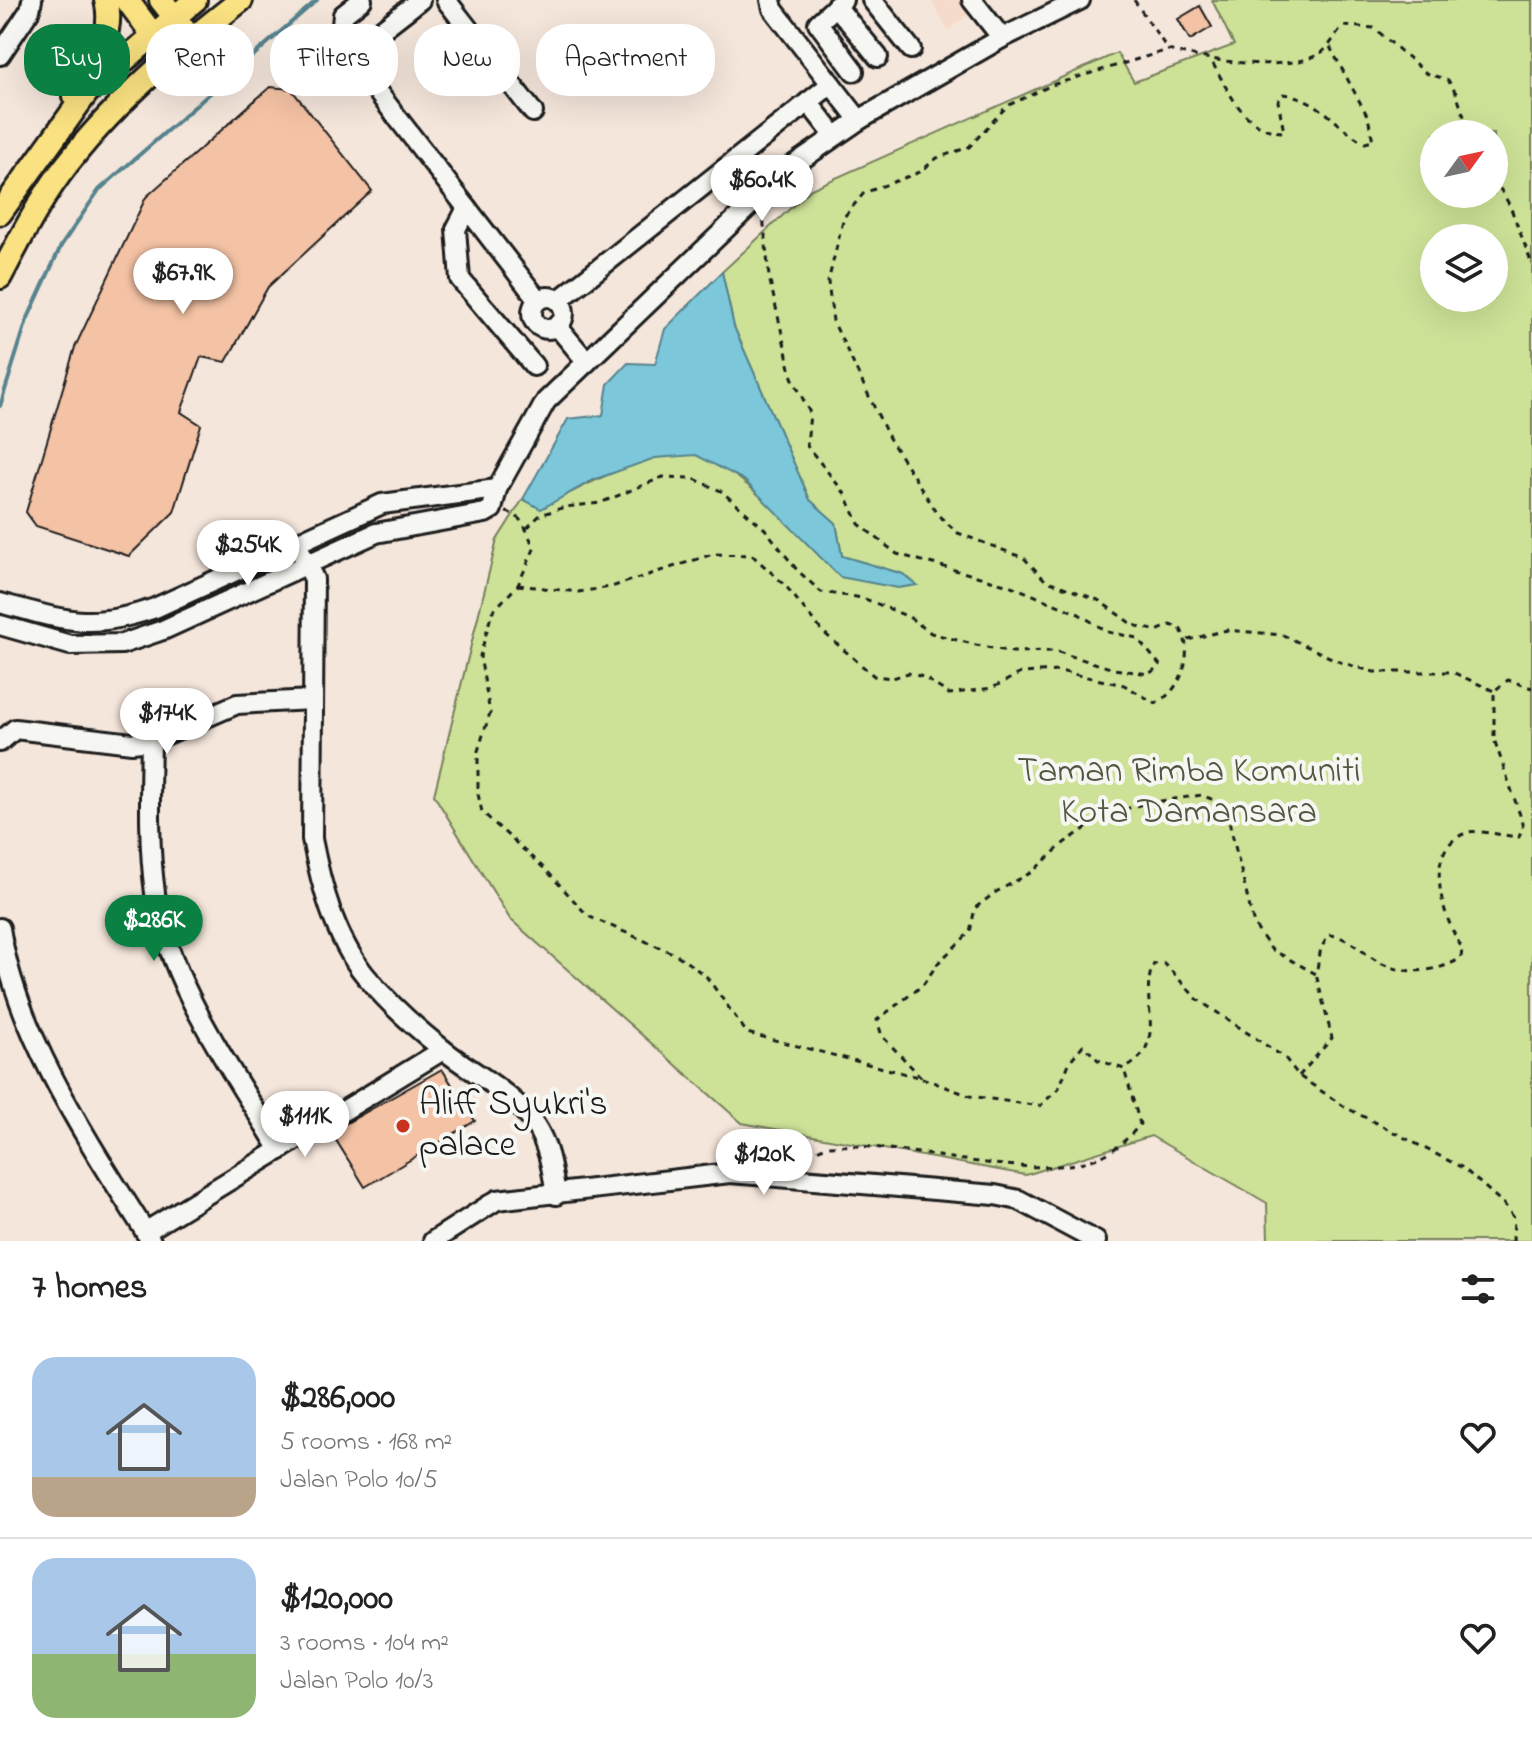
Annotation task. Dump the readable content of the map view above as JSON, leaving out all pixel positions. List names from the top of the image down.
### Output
{
  "parks": ["Taman Rimba Komuniti Kota Damansara"],
  "places": ["Aliff Syukri's palace"],
  "north": "top right",
  "page": {
    "chip": [
      "Buy",
      "Rent",
      "Filters",
      "New",
      "Apartment"
    ],
    "price": [
      "$60.4K",
      "$67.9K",
      "$254K",
      "$174K",
      "$286K",
      "$111K",
      "$120K"
    ],
    "heading": "7 homes",
    "list": [
      {
        "name": "$286,000",
        "note": "5 rooms · 168 m² · Jalan Polo 10/5"
      },
      {
        "name": "$120,000",
        "note": "3 rooms · 104 m² · Jalan Polo 10/3"
      }
    ]
  }
}
